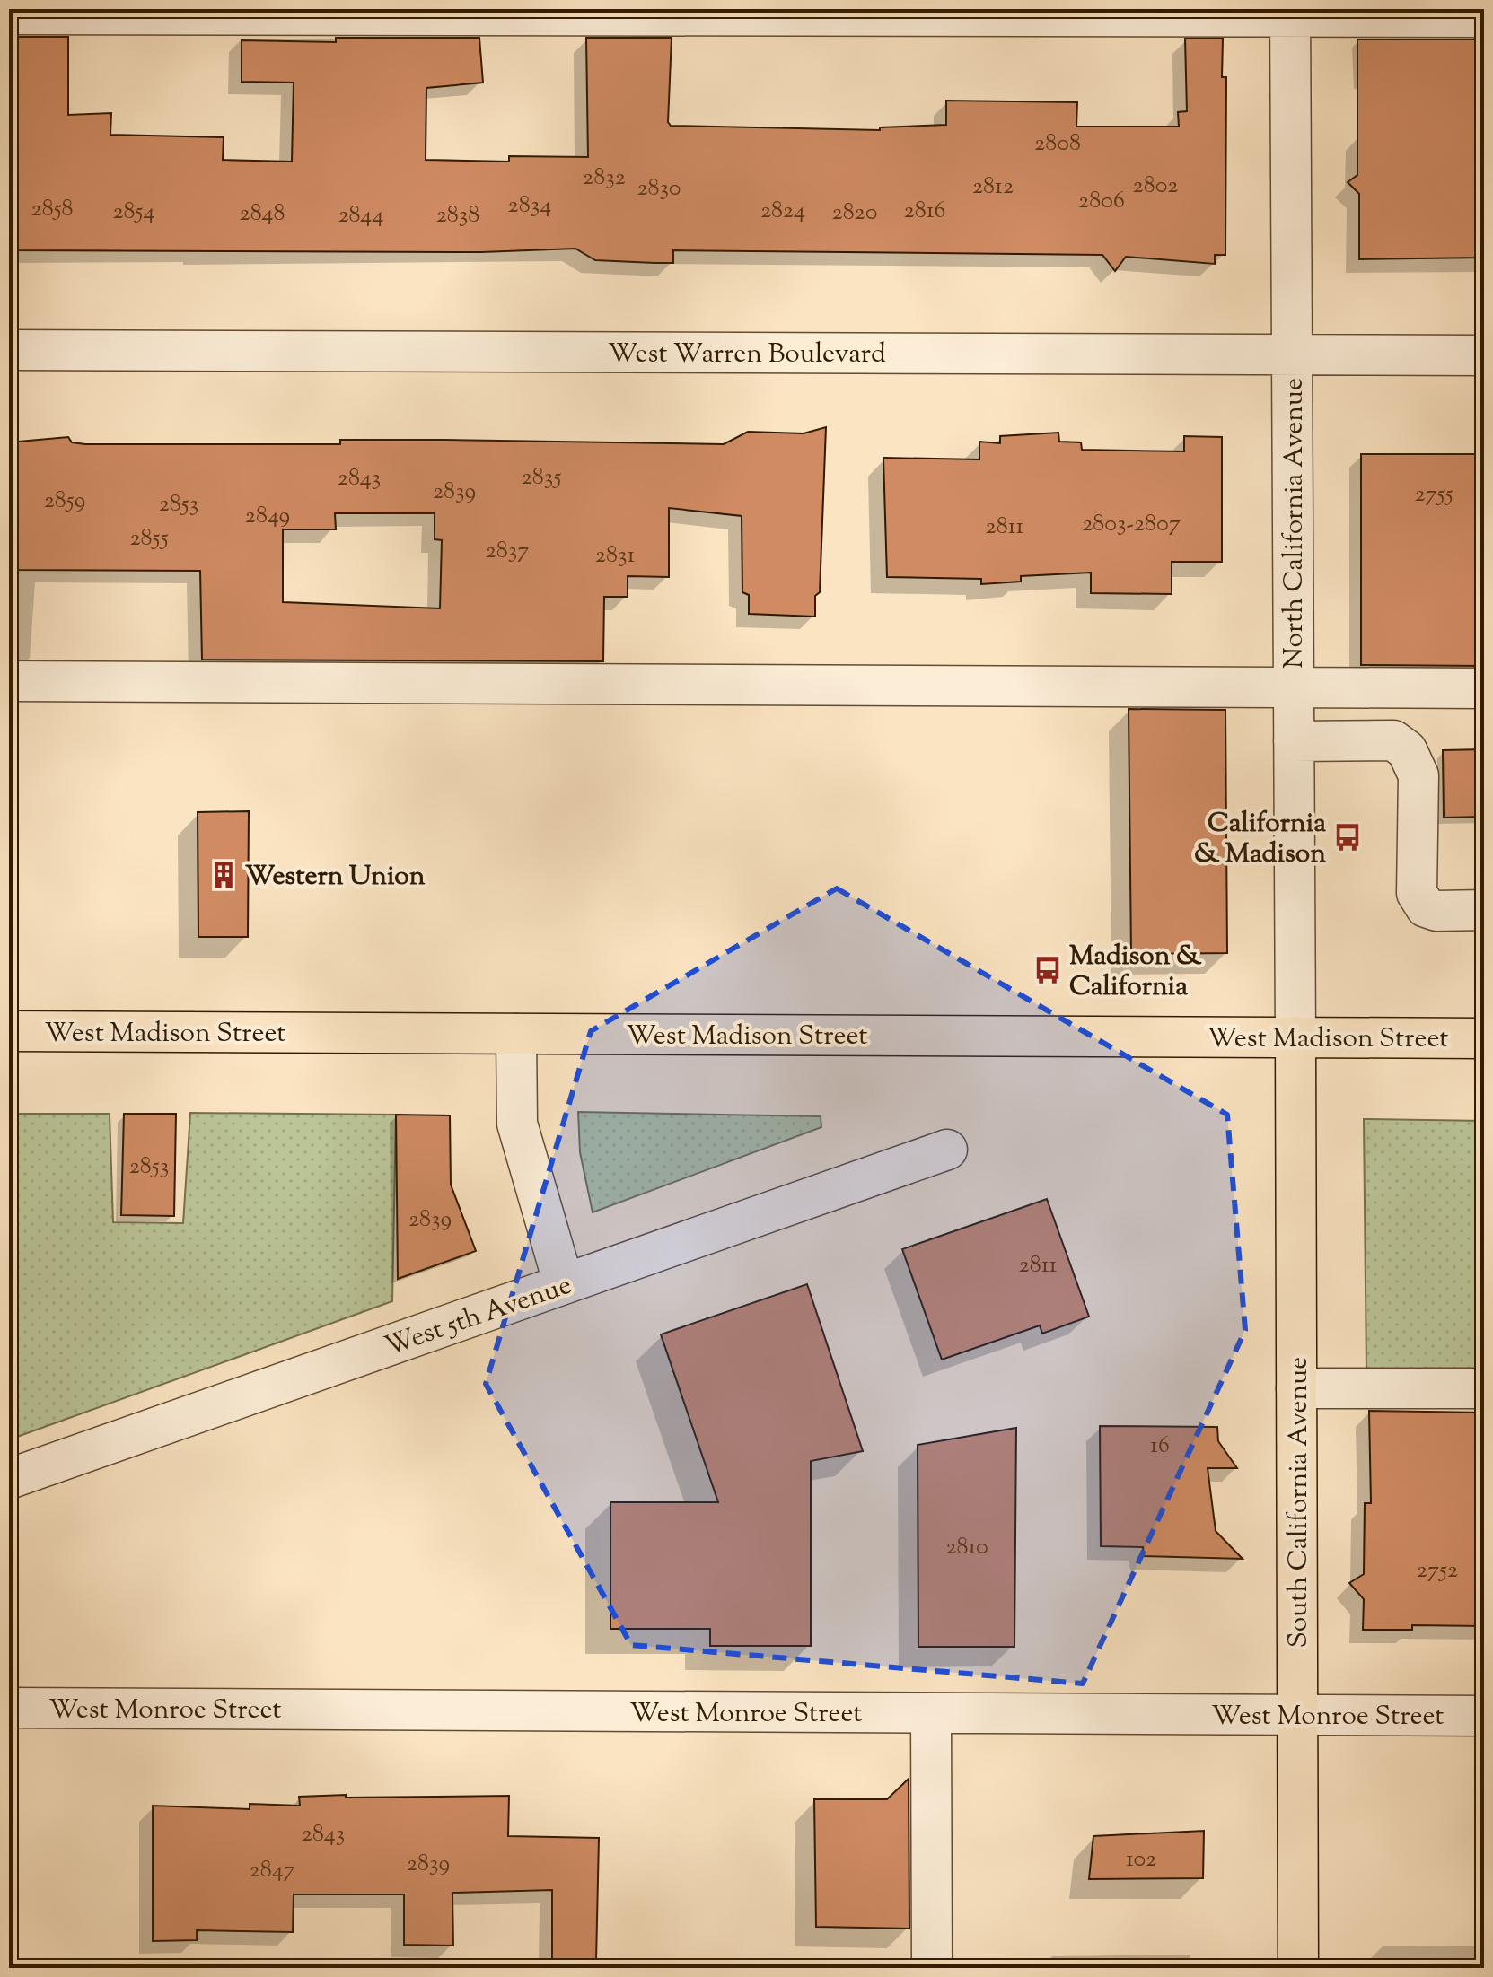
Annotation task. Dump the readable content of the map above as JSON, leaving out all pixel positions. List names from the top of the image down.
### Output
{
  "streets": {
    "main road": ["West Madison Street", "South California Avenue"],
    "street": [
      "West Warren Boulevard",
      "North California Avenue",
      "West 5th Avenue",
      "West Monroe Street"
    ]
  },
  "crossings": [
    ["West Warren Boulevard", "North California Avenue"],
    ["North California Avenue", "West Madison Street"],
    ["North California Avenue", "South California Avenue"],
    ["West Madison Street", "South California Avenue"],
    ["South California Avenue", "West Monroe Street"]
  ],
  "places": {
    "bus stop": ["California & Madison", "Madison & California"],
    "building": ["Western Union"]
  },
  "house_numbers": [
    "2808",
    "2832",
    "2802",
    "2812",
    "2830",
    "2806",
    "2834",
    "2858",
    "2824",
    "2816",
    "2854",
    "2820",
    "2848",
    "2844",
    "2838",
    "2835",
    "2843",
    "2839",
    "2755",
    "2859",
    "2853",
    "2849",
    "2803-2807",
    "2811",
    "2855",
    "2837",
    "2831",
    "2853",
    "2839",
    "2811",
    "16",
    "2810",
    "2752",
    "2843",
    "102",
    "2839",
    "2847"
  ]
}
